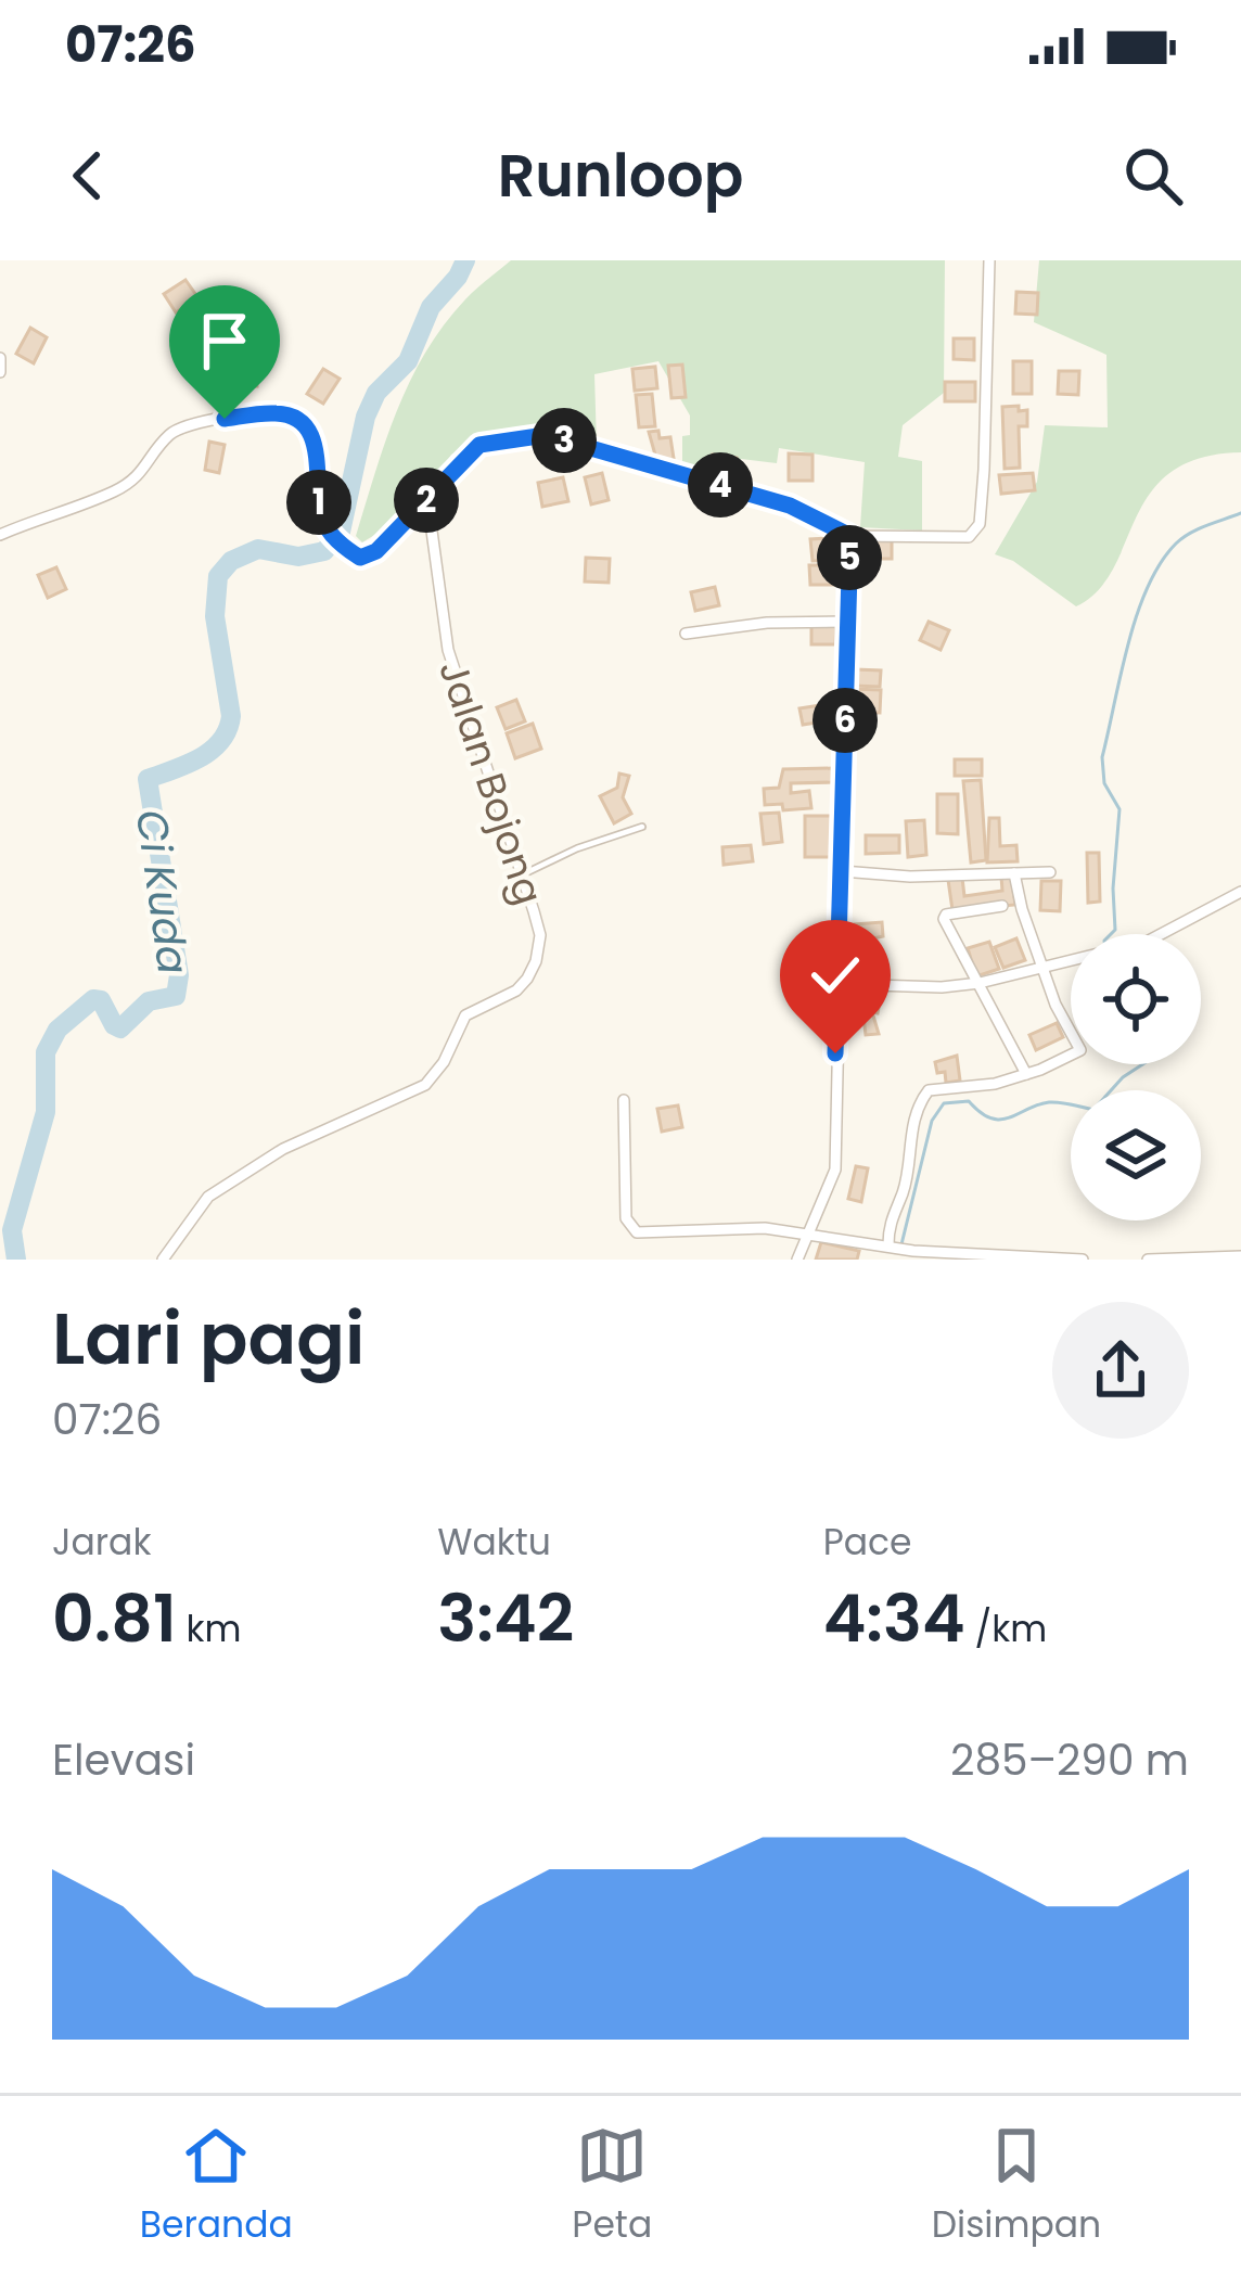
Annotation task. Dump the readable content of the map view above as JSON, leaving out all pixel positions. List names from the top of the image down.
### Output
{
  "streets": {
    "street": ["Jalan Bojong"]
  },
  "water": ["Ci Kuda"],
  "page": {
    "status": "07:26",
    "header": "Runloop",
    "pins": [
      "3",
      "4",
      "2",
      "1",
      "5",
      "6"
    ],
    "heading": ["Lari pagi", "07:26"],
    "stats": [
      ["Jarak", "0.81 km"],
      ["Waktu", "3:42"],
      ["Pace", "4:34 /km"]
    ],
    "chart": ["Elevasi", "285–290 m"],
    "tabs": ["Beranda", "Peta", "Disimpan"]
  }
}
